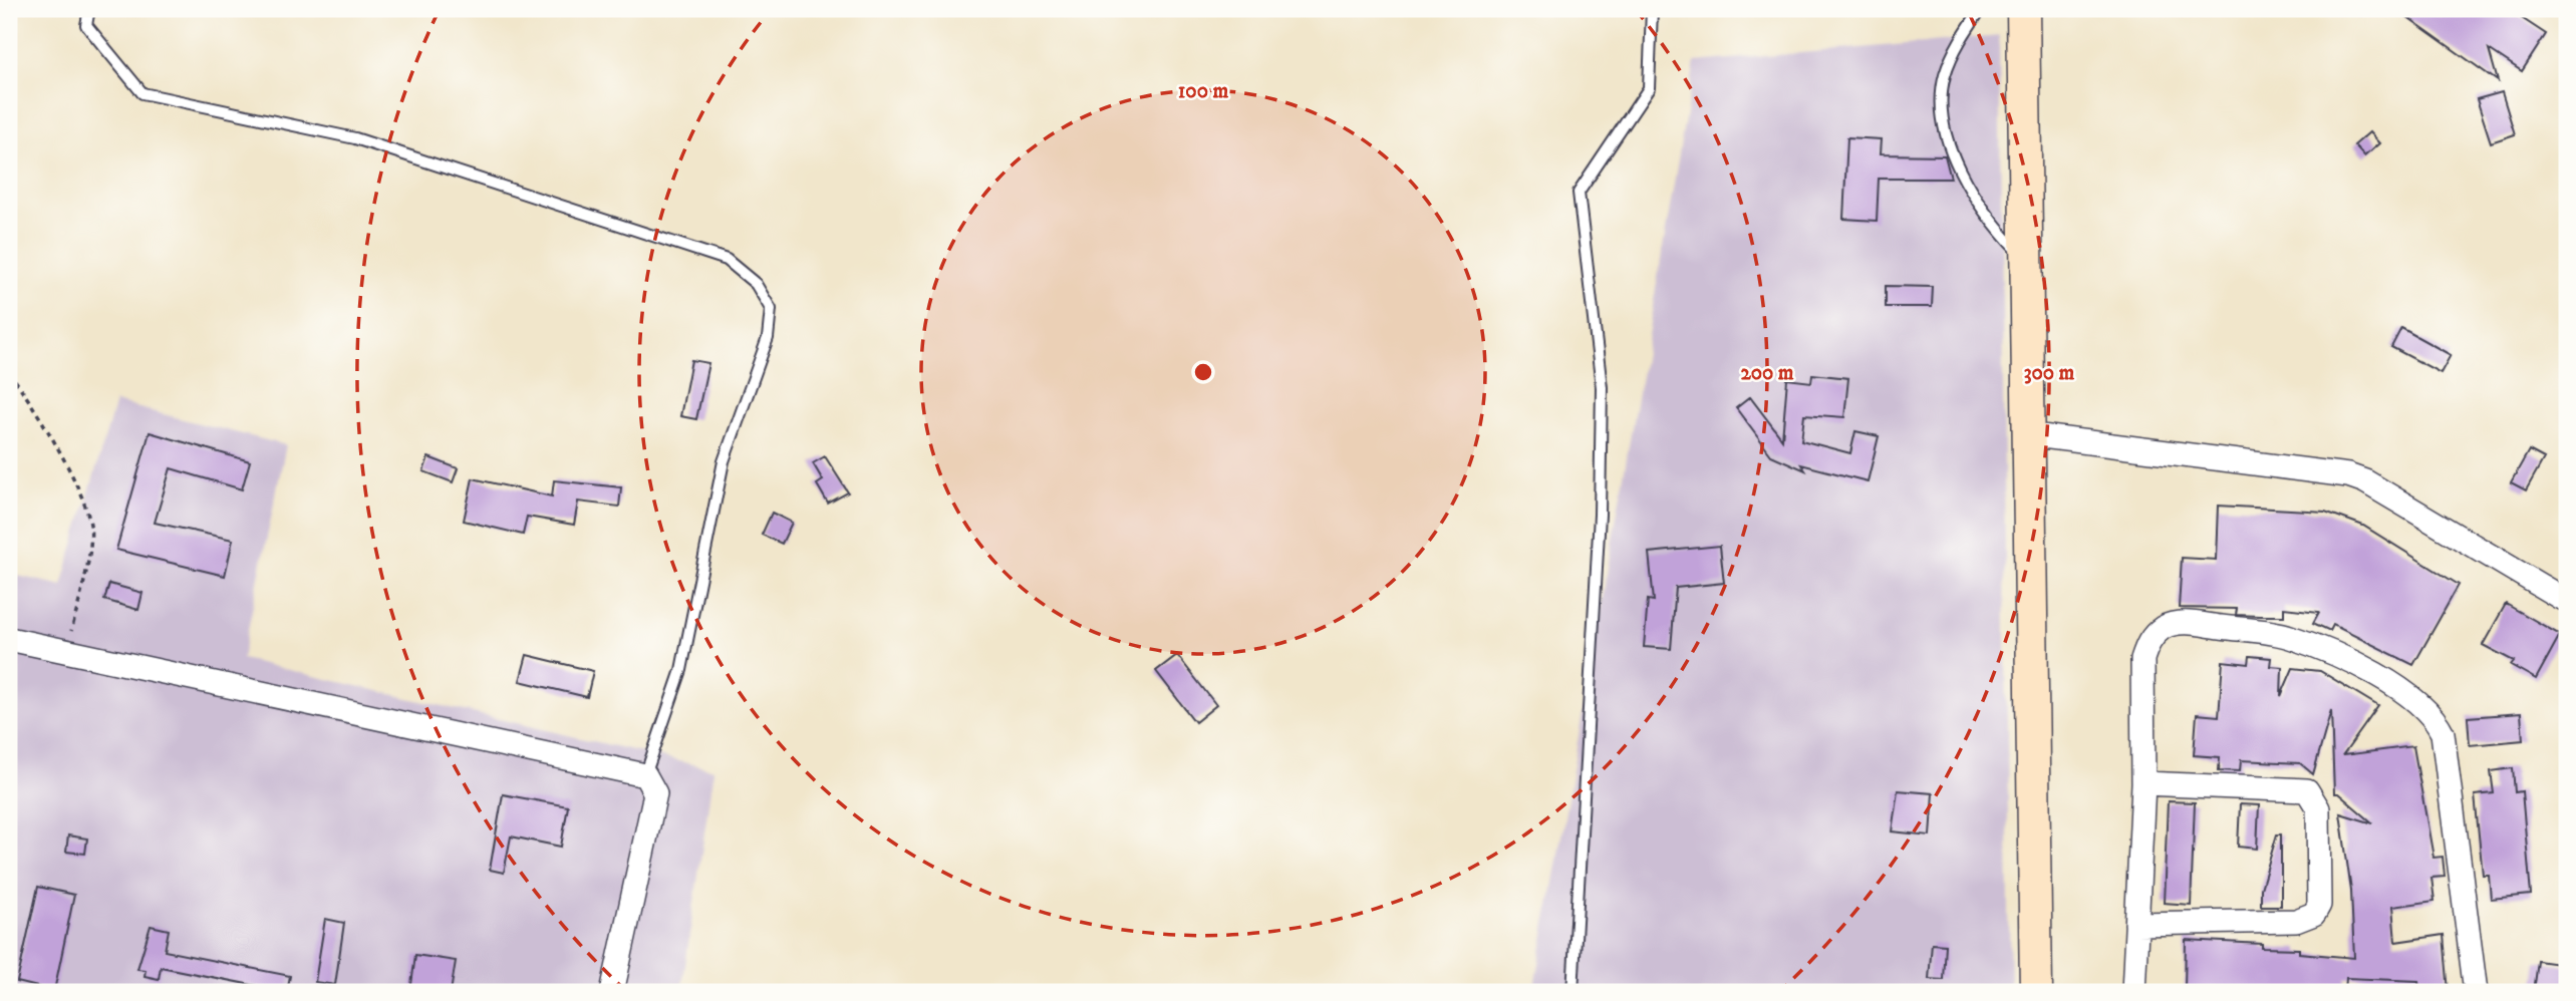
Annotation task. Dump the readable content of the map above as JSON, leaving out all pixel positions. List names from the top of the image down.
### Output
{
  "rings": ["100 m", "200 m", "300 m"]
}
